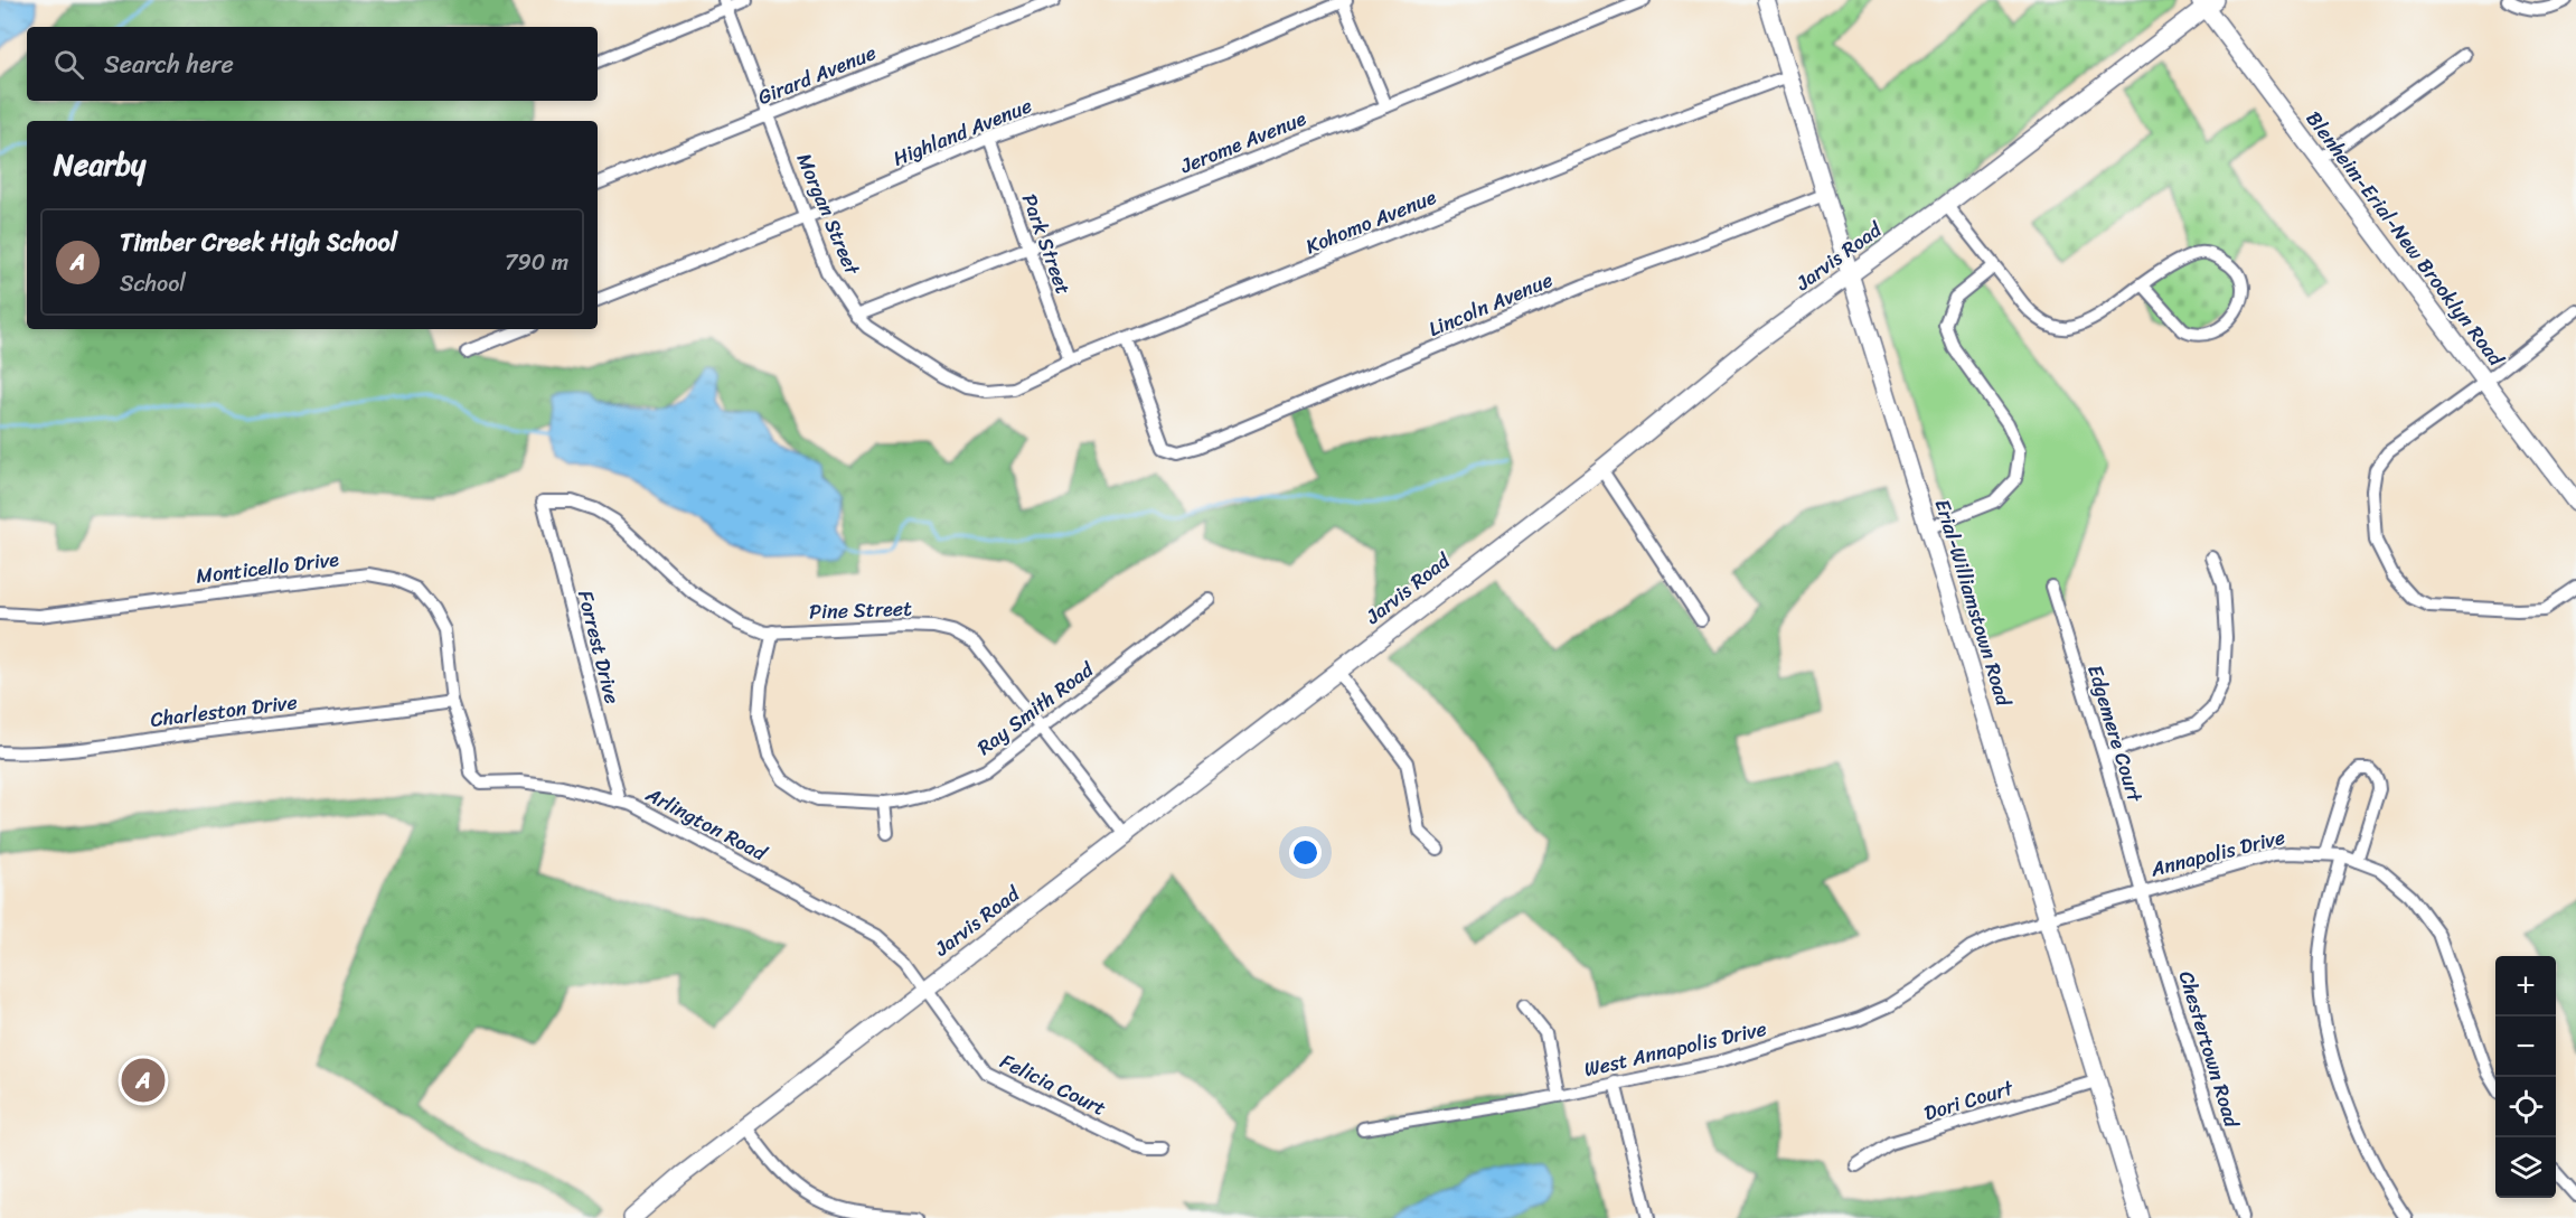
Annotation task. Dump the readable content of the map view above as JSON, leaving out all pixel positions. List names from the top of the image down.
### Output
{
  "streets": {
    "street": [
      "Girard Avenue",
      "Highland Avenue",
      "Jerome Avenue",
      "Morgan Street",
      "Kohomo Avenue",
      "Blenheim-Erial-New Brooklyn Road",
      "Park Street",
      "Jarvis Road",
      "Lincoln Avenue",
      "Monticello Drive",
      "Erial-Williamstown Road",
      "Pine Street",
      "Forrest Drive",
      "Ray Smith Road",
      "Charleston Drive",
      "Edgemere Court",
      "Arlington Road",
      "Annapolis Drive",
      "West Annapolis Drive",
      "Chestertown Road",
      "Felicia Court",
      "Dori Court"
    ]
  },
  "crossings": [
    ["Girard Avenue", "Morgan Street"],
    ["Highland Avenue", "Morgan Street"],
    ["Highland Avenue", "Park Street"],
    ["Jerome Avenue", "Morgan Street"],
    ["Jerome Avenue", "Park Street"],
    ["Morgan Street", "Kohomo Avenue"],
    ["Kohomo Avenue", "Park Street"],
    ["Kohomo Avenue", "Lincoln Avenue"],
    ["Kohomo Avenue", "Erial-Williamstown Road"],
    ["Blenheim-Erial-New Brooklyn Road", "Jarvis Road"],
    ["Jarvis Road", "Erial-Williamstown Road"],
    ["Jarvis Road", "Pine Street"],
    ["Jarvis Road", "Arlington Road"],
    ["Jarvis Road", "Felicia Court"],
    ["Lincoln Avenue", "Erial-Williamstown Road"],
    ["Monticello Drive", "Charleston Drive"],
    ["Monticello Drive", "Arlington Road"],
    ["Erial-Williamstown Road", "Annapolis Drive"],
    ["Erial-Williamstown Road", "West Annapolis Drive"],
    ["Erial-Williamstown Road", "Dori Court"],
    ["Pine Street", "Forrest Drive"],
    ["Pine Street", "Ray Smith Road"],
    ["Forrest Drive", "Arlington Road"],
    ["Charleston Drive", "Arlington Road"],
    ["Edgemere Court", "Annapolis Drive"],
    ["Edgemere Court", "Chestertown Road"],
    ["Arlington Road", "Felicia Court"],
    ["Annapolis Drive", "West Annapolis Drive"],
    ["Annapolis Drive", "Chestertown Road"]
  ],
  "page": {
    "search": "Search here",
    "heading": "Nearby",
    "list": [
      {
        "mark": "A",
        "name": "Timber Creek High School",
        "note": "School",
        "value": "790 m"
      }
    ],
    "map_buttons": ["+", "−"],
    "pins": "A"
  }
}
